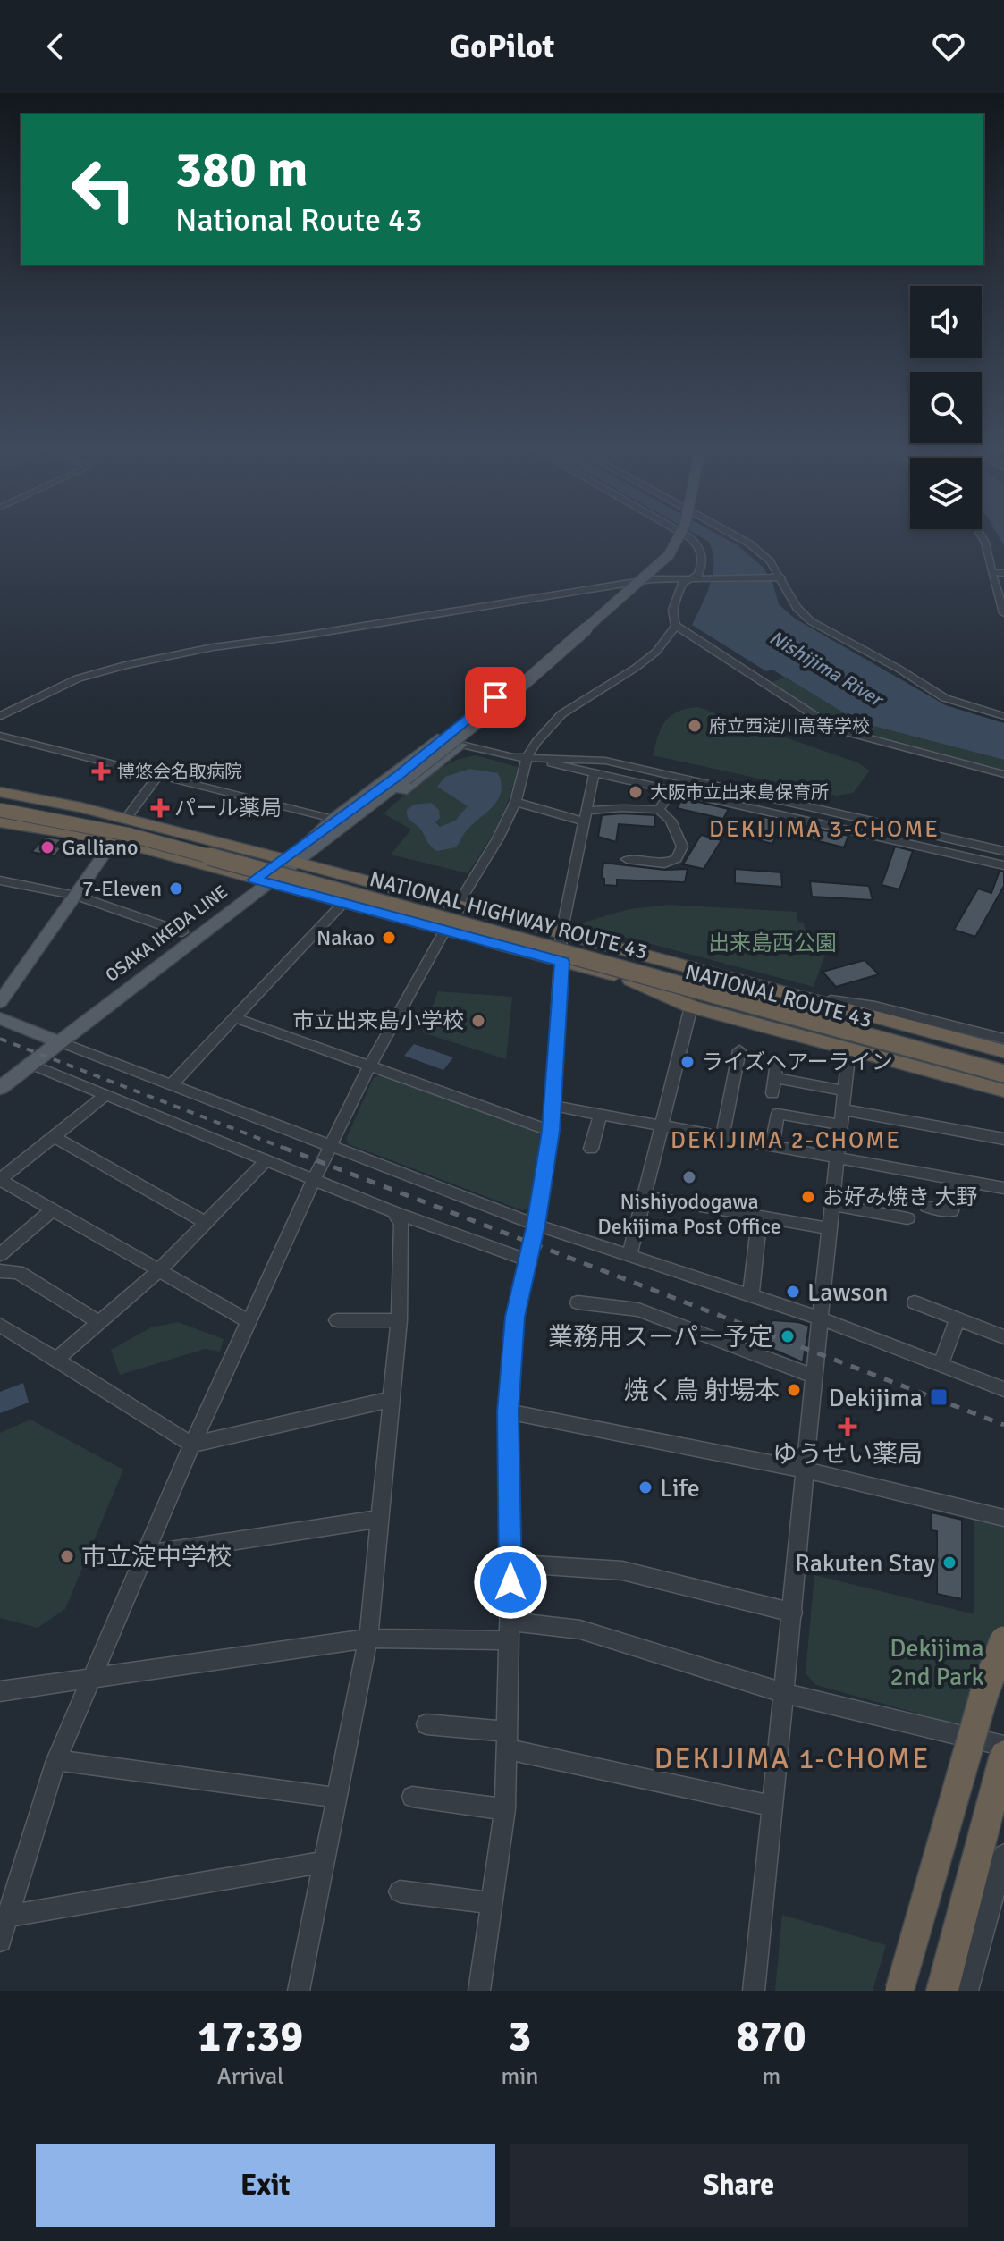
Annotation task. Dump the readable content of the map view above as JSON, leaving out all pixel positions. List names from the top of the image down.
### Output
{
  "streets": {
    "highway": ["NATIONAL HIGHWAY ROUTE 43", "NATIONAL ROUTE 43"],
    "main road": ["OSAKA IKEDA LINE"]
  },
  "crossings": [
    ["OSAKA IKEDA LINE", "NATIONAL ROUTE 43"]
  ],
  "districts": ["DEKIJIMA 3-CHOME", "DEKIJIMA 2-CHOME", "DEKIJIMA 1-CHOME"],
  "water": ["Nishijima River"],
  "parks": ["出来島西公園", "Dekijima 2nd Park"],
  "places": {
    "other": [
      "府立西淀川高等学校",
      "大阪市立出来島保育所",
      "Galliano",
      "7-Eleven",
      "Nakao",
      "市立出来島小学校",
      "ライズヘアーライン",
      "Nishiyodogawa Dekijima Post Office",
      "お好み焼き 大野",
      "Lawson",
      "業務用スーパー予定",
      "焼く鳥 射場本",
      "Life",
      "市立淀中学校",
      "Rakuten Stay"
    ],
    "health": ["博悠会名取病院", "パール薬局", "ゆうせい薬局"],
    "transit": ["Dekijima"]
  },
  "page": {
    "header": "GoPilot",
    "turn": ["380 m", "National Route 43"],
    "eta": [
      "17:39",
      "Arrival",
      "3",
      "min",
      "870",
      "m"
    ],
    "buttons": ["Exit", "Share"]
  }
}
